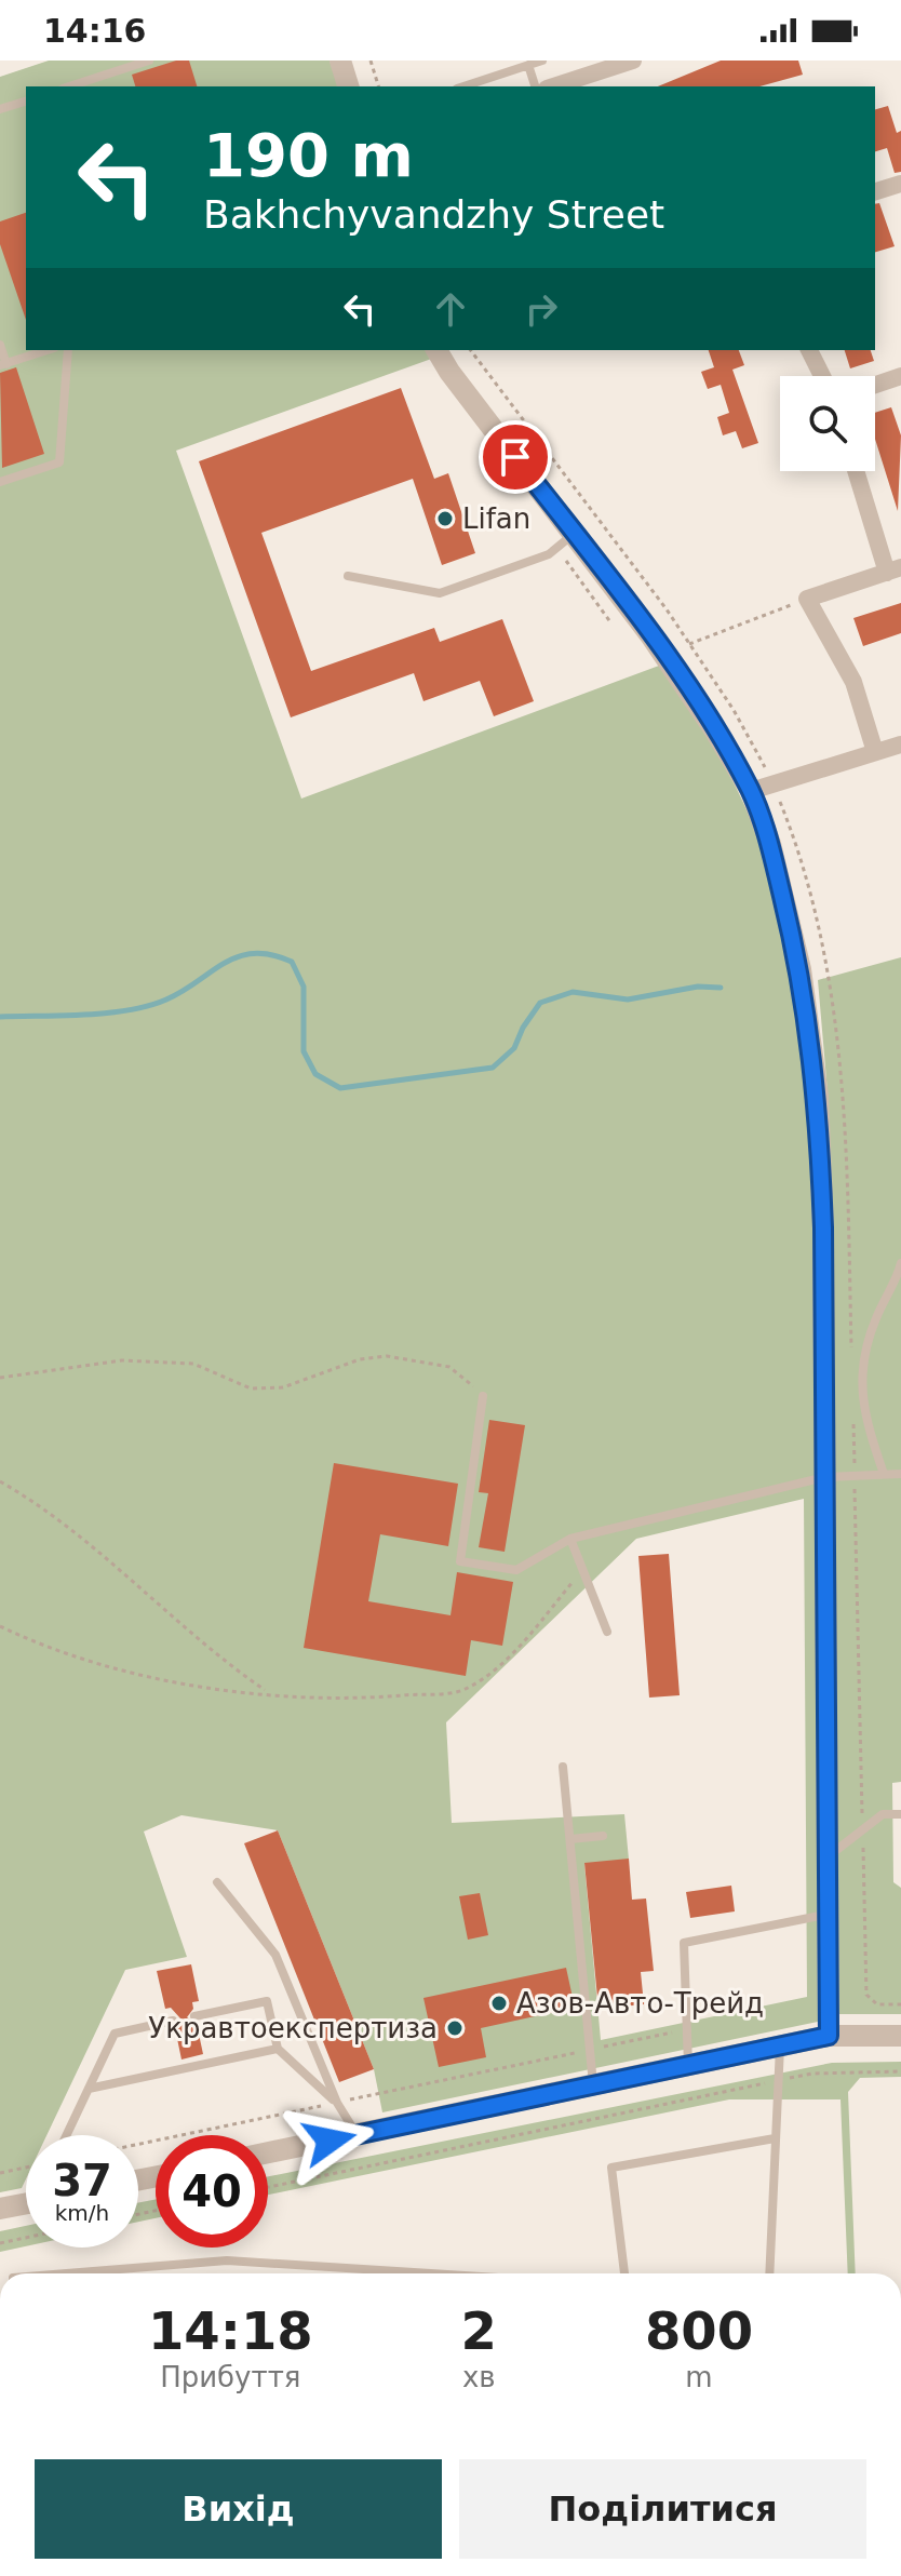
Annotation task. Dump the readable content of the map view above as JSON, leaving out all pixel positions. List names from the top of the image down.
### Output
{
  "places": ["Lifan", "Азов-Авто-Трейд", "Укравтоекспертиза"],
  "page": {
    "status": "14:16",
    "turn": ["190 m", "Bakhchyvandzhy Street"],
    "speed": "37 km/h",
    "limit": "40",
    "eta": [
      "14:18",
      "Прибуття",
      "2",
      "хв",
      "800",
      "m"
    ],
    "buttons": ["Вихід", "Поділитися"]
  }
}
